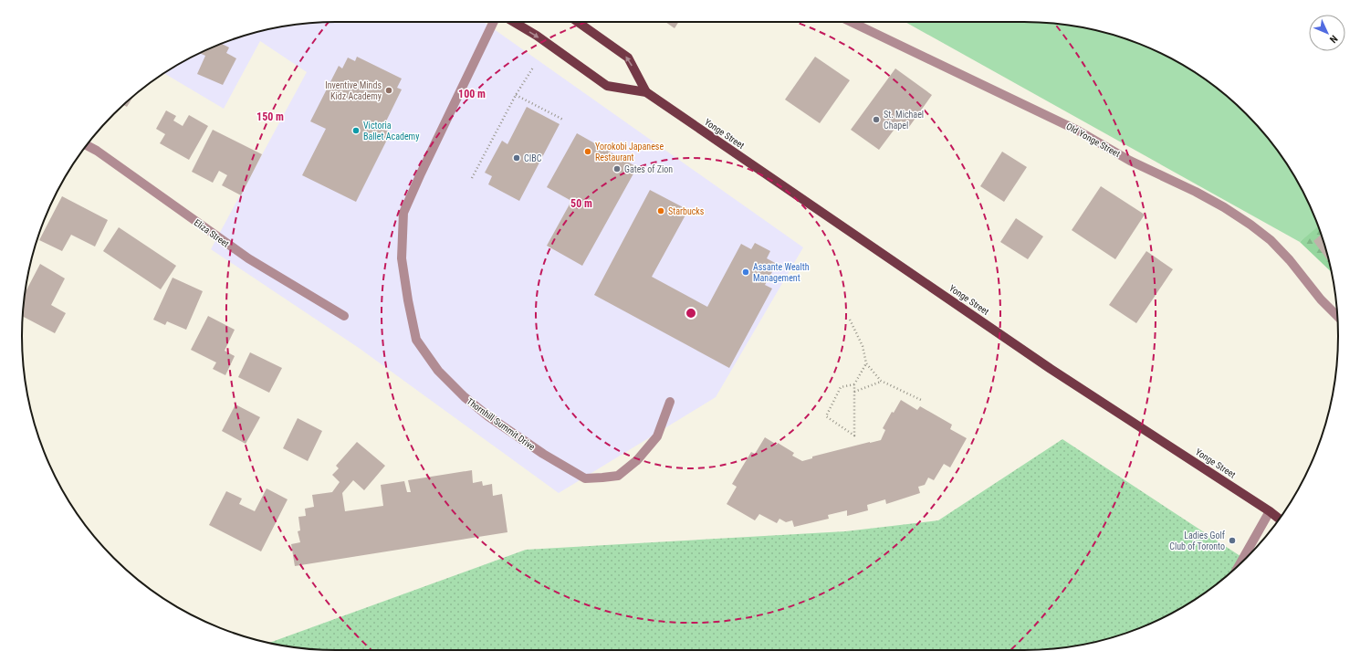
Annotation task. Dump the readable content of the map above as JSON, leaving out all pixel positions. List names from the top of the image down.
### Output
{
  "streets": {
    "main road": ["Yonge Street"],
    "street": ["Old Yonge Street", "Eliza Street", "Thornhill Summit Drive"]
  },
  "places": [
    "Inventive Minds Kidz Academy",
    "St. Michael Chapel",
    "Victoria Ballet Academy",
    "Yorokobi Japanese Restaurant",
    "CIBC",
    "Gates of Zion",
    "Starbucks",
    "Assante Wealth Management",
    "Ladies Golf Club of Toronto"
  ],
  "north": "bottom right",
  "rings": ["100 m", "150 m", "50 m"]
}
